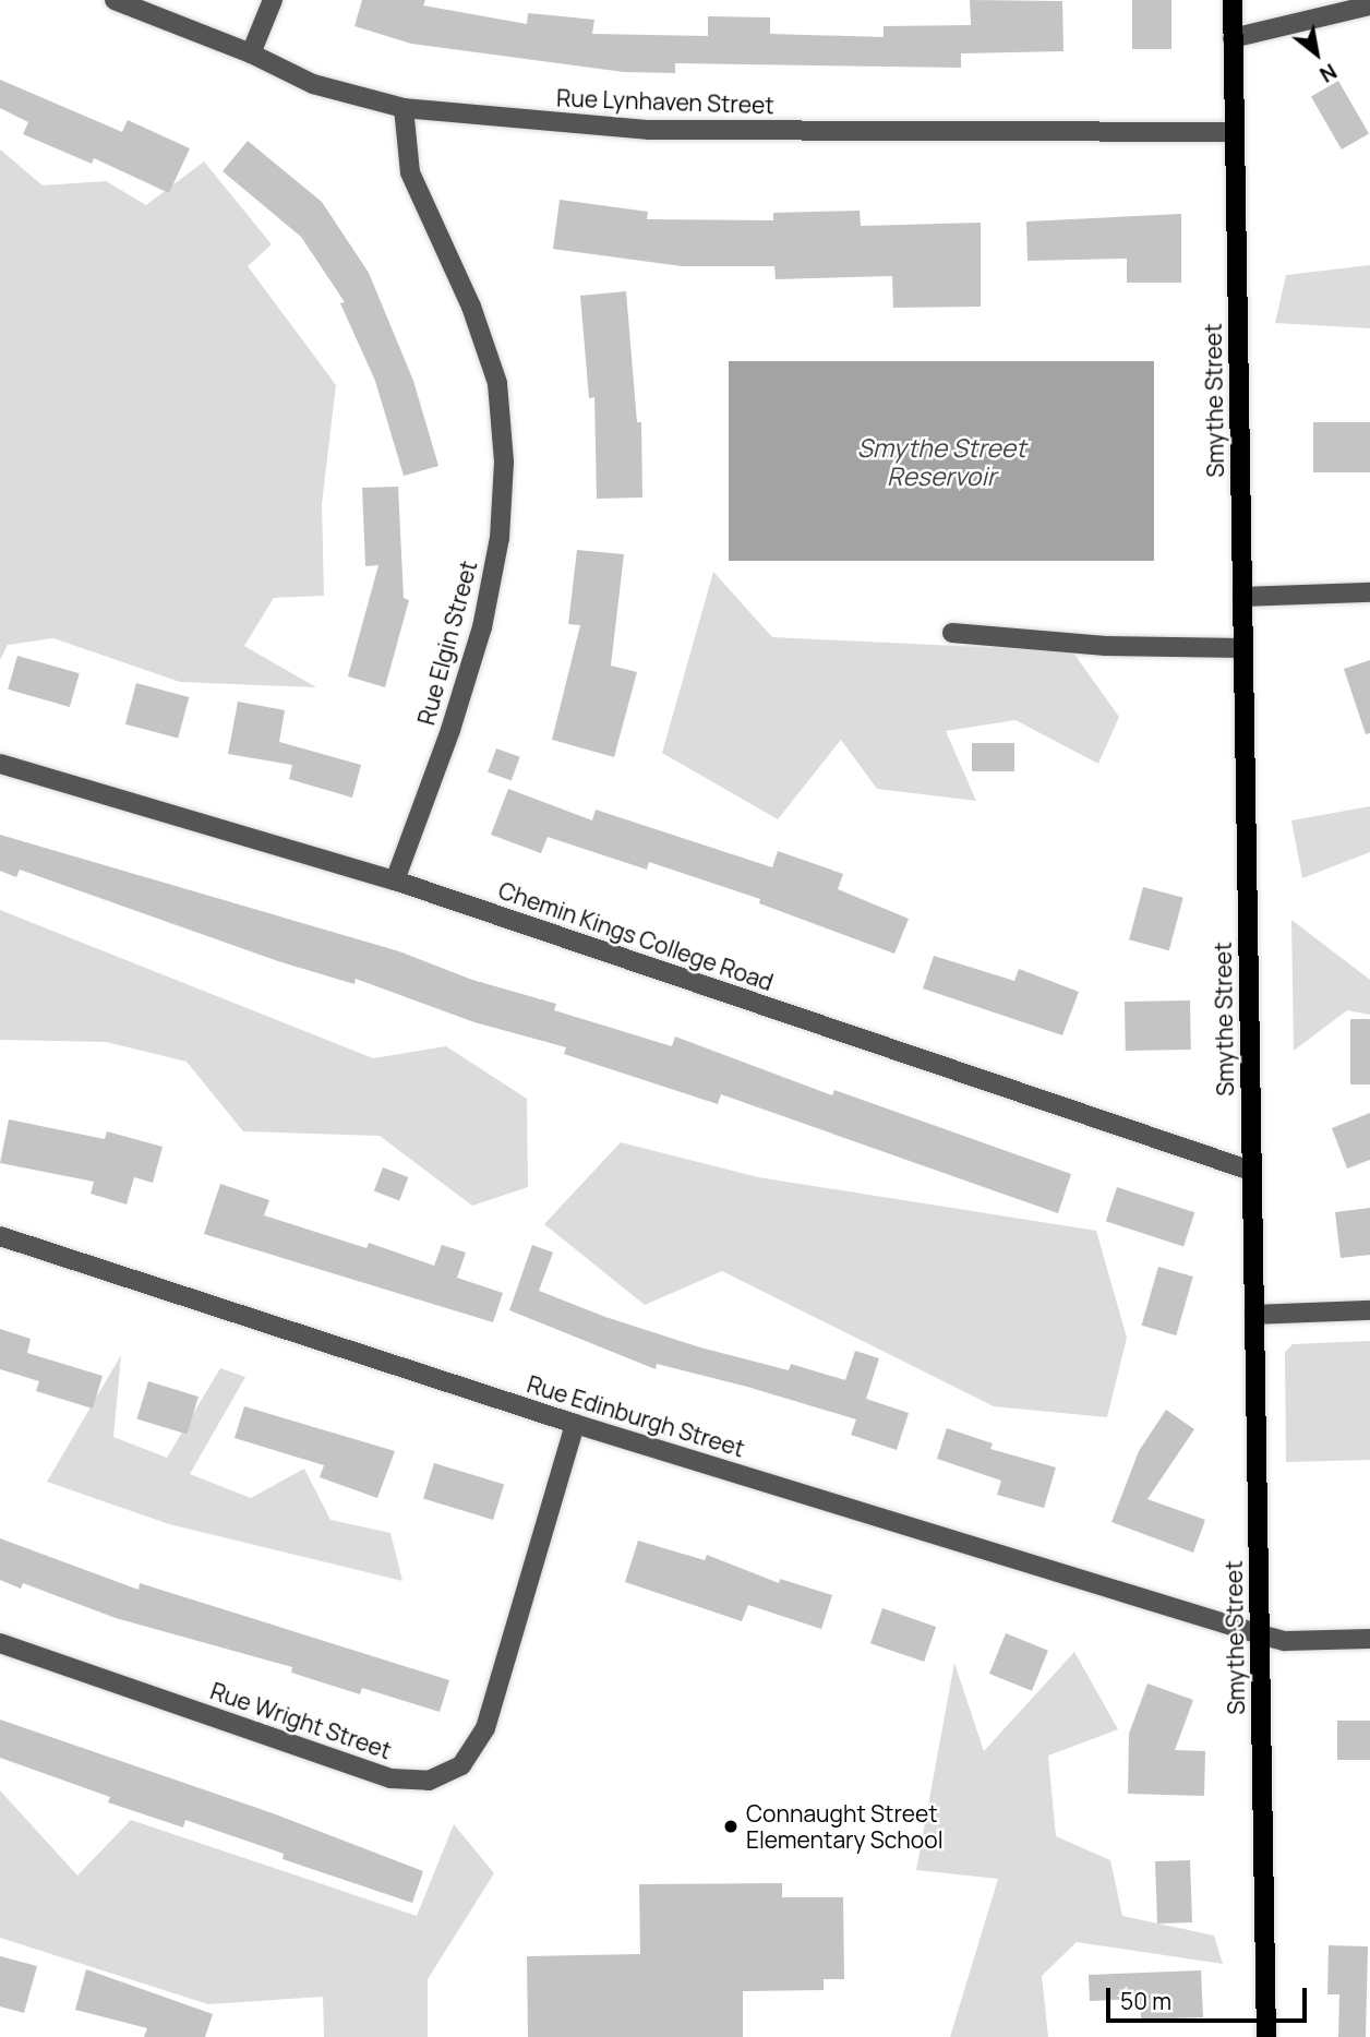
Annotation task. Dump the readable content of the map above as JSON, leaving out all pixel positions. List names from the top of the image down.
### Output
{
  "streets": {
    "main road": ["Smythe Street"],
    "street": [
      "Rue Lynhaven Street",
      "Rue Elgin Street",
      "Chemin Kings College Road",
      "Rue Edinburgh Street",
      "Rue Wright Street"
    ]
  },
  "crossings": [
    ["Rue Lynhaven Street", "Smythe Street"],
    ["Rue Lynhaven Street", "Rue Elgin Street"],
    ["Smythe Street", "Chemin Kings College Road"],
    ["Smythe Street", "Rue Edinburgh Street"],
    ["Rue Elgin Street", "Chemin Kings College Road"],
    ["Rue Edinburgh Street", "Rue Wright Street"]
  ],
  "water": ["Smythe Street Reservoir"],
  "places": ["Connaught Street Elementary School"],
  "scale_bar": "50 m",
  "north": "bottom right"
}
